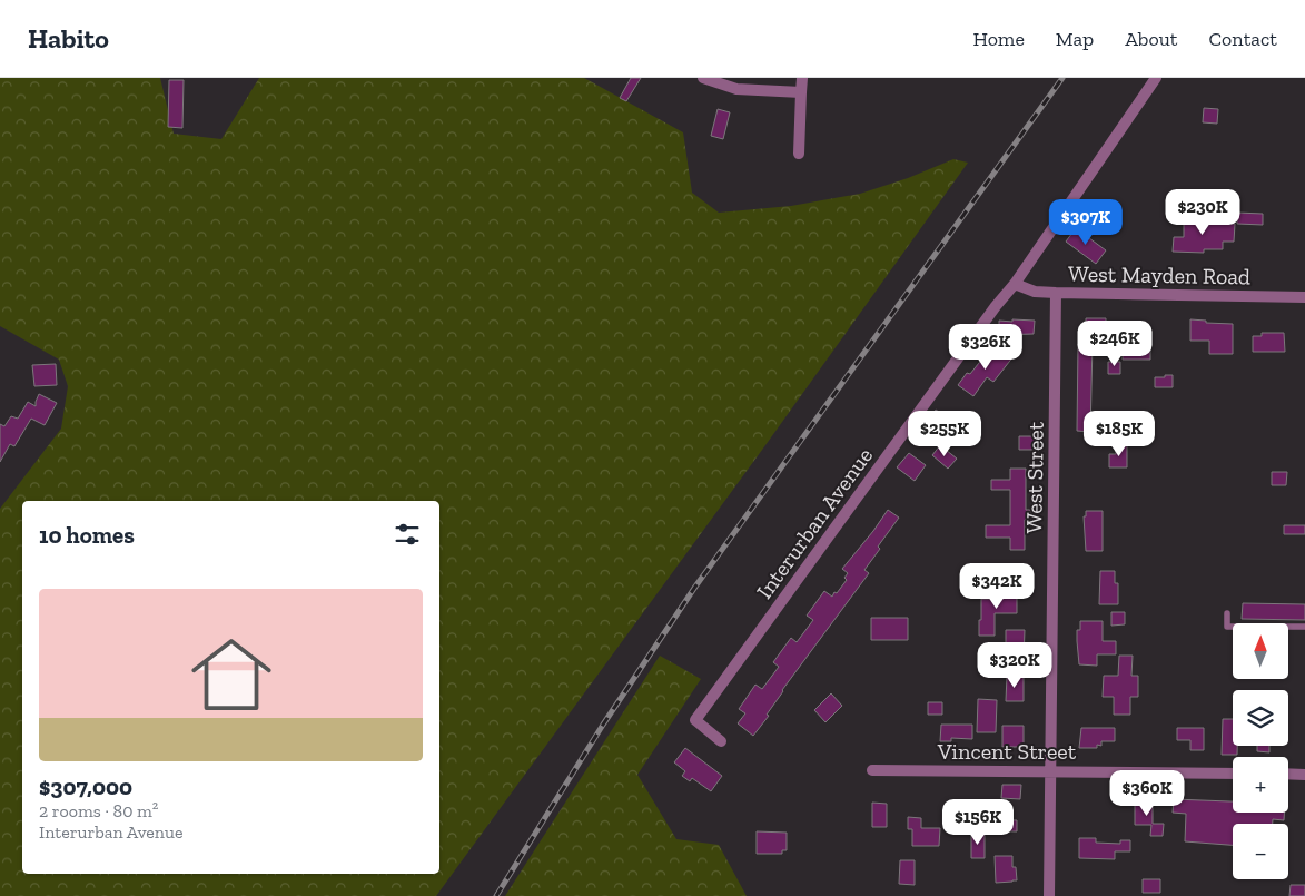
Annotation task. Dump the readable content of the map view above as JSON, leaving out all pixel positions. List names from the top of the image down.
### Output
{
  "streets": {
    "street": [
      "West Mayden Road",
      "West Street",
      "Interurban Avenue",
      "Vincent Street"
    ]
  },
  "crossings": [
    ["West Mayden Road", "West Street"],
    ["West Mayden Road", "Interurban Avenue"],
    ["West Street", "Vincent Street"]
  ],
  "north": "top",
  "page": {
    "header": "Habito",
    "nav": [
      "Home",
      "Map",
      "About",
      "Contact"
    ],
    "price": [
      "$230K",
      "$307K",
      "$246K",
      "$326K",
      "$255K",
      "$185K",
      "$342K",
      "$320K",
      "$360K",
      "$156K"
    ],
    "heading": "10 homes",
    "list": [
      {
        "name": "$307,000",
        "note": "2 rooms · 80 m² · Interurban Avenue"
      }
    ],
    "map_buttons": ["+", "−"]
  }
}
